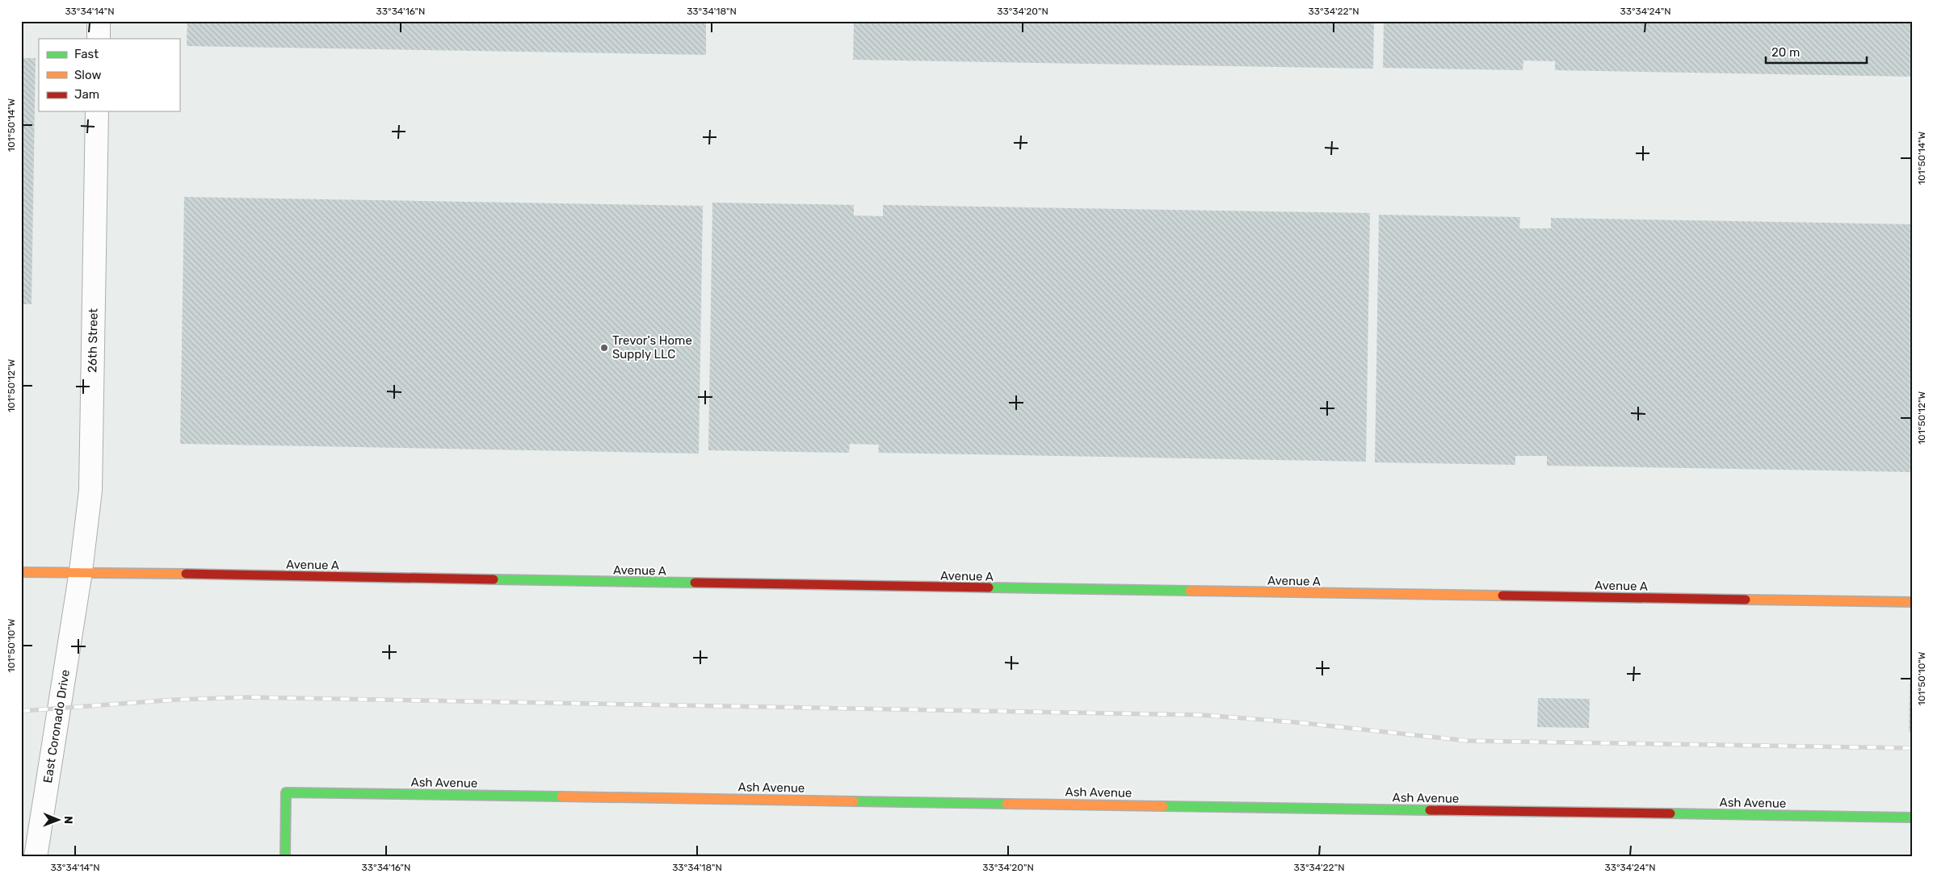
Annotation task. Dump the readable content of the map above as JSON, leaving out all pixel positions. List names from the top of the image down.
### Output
{
  "streets": {
    "main road": ["Avenue A", "Ash Avenue"],
    "street": ["26th Street", "East Coronado Drive"]
  },
  "crossings": [
    ["26th Street", "Avenue A"],
    ["26th Street", "East Coronado Drive"],
    ["Avenue A", "East Coronado Drive"]
  ],
  "places": ["Trevor's Home Supply LLC"],
  "legend": ["Fast", "Slow", "Jam"],
  "scale_bar": "20 m",
  "north": "right",
  "coordinates": [
    "33°34'14\"N",
    "33°34'16\"N",
    "33°34'18\"N",
    "33°34'20\"N",
    "33°34'22\"N",
    "33°34'24\"N",
    "101°50'14\"W",
    "101°50'12\"W",
    "101°50'10\"W"
  ]
}
